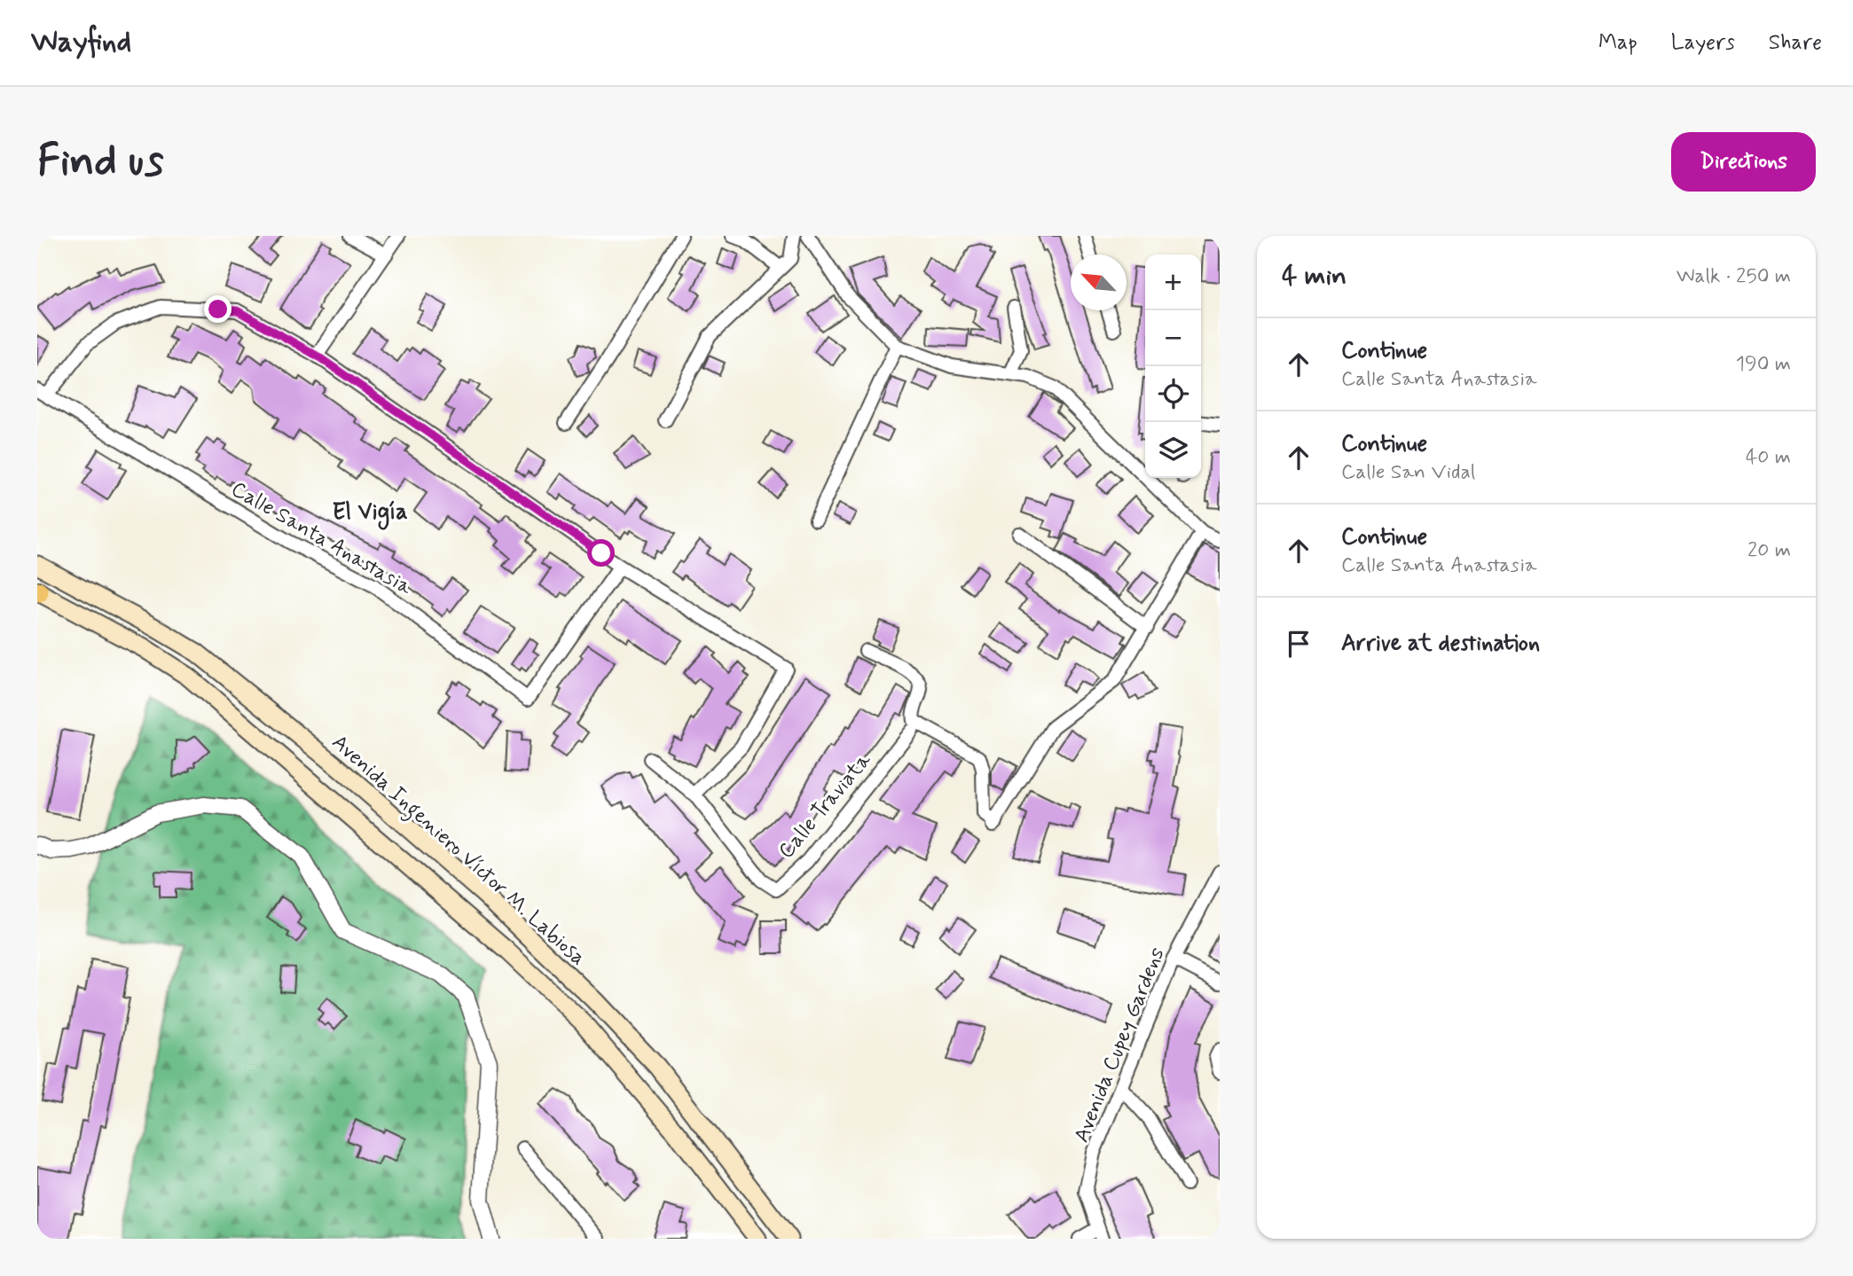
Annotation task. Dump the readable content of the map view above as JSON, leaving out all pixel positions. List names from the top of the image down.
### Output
{
  "streets": {
    "main road": ["Avenida Ingeniero Víctor M. Labiosa"],
    "street": ["Calle Santa Anastasia", "Calle Traviata", "Avenida Cupey Gardens"]
  },
  "districts": ["El Vigía"],
  "north": "top left",
  "page": {
    "header": "Wayfind",
    "nav": ["Map", "Layers", "Share"],
    "buttons": "Directions",
    "title": "Find us",
    "heading": ["4 min", "Walk · 250 m"],
    "map_buttons": ["+", "−"],
    "list": [
      ["Continue", "Calle Santa Anastasia", "190 m"],
      ["Continue", "Calle San Vidal", "40 m"],
      ["Continue", "Calle Santa Anastasia", "20 m"],
      "Arrive at destination"
    ]
  }
}
